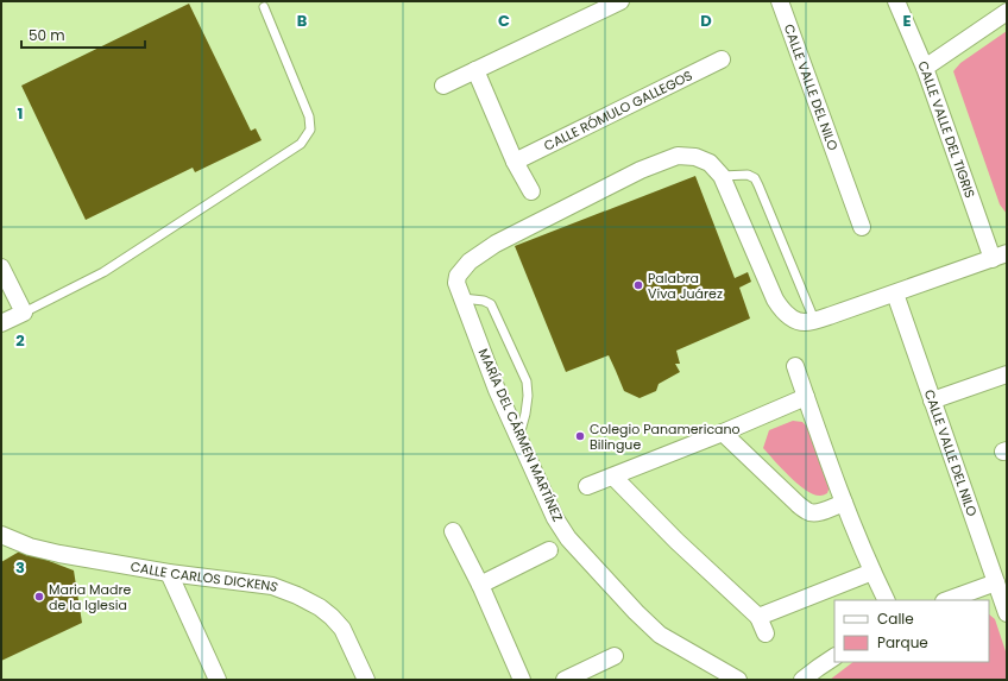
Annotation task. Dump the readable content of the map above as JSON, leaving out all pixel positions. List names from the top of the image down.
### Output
{
  "streets": {
    "street": [
      "CALLE VALLE DEL NILO",
      "CALLE RÓMULO GALLEGOS",
      "CALLE VALLE DEL TIGRIS",
      "MARÍA DEL CÁRMEN MARTÍNEZ",
      "CALLE CARLOS DICKENS"
    ]
  },
  "places": ["Palabra Viva Juárez", "Colegio Panamericano Bilingue", "Maria Madre de la Iglesia"],
  "legend": ["Calle", "Parque"],
  "scale_bar": "50 m",
  "grid": {
    "columns": [
      "B",
      "C",
      "D",
      "E"
    ],
    "rows": ["1", "2", "3"]
  }
}
